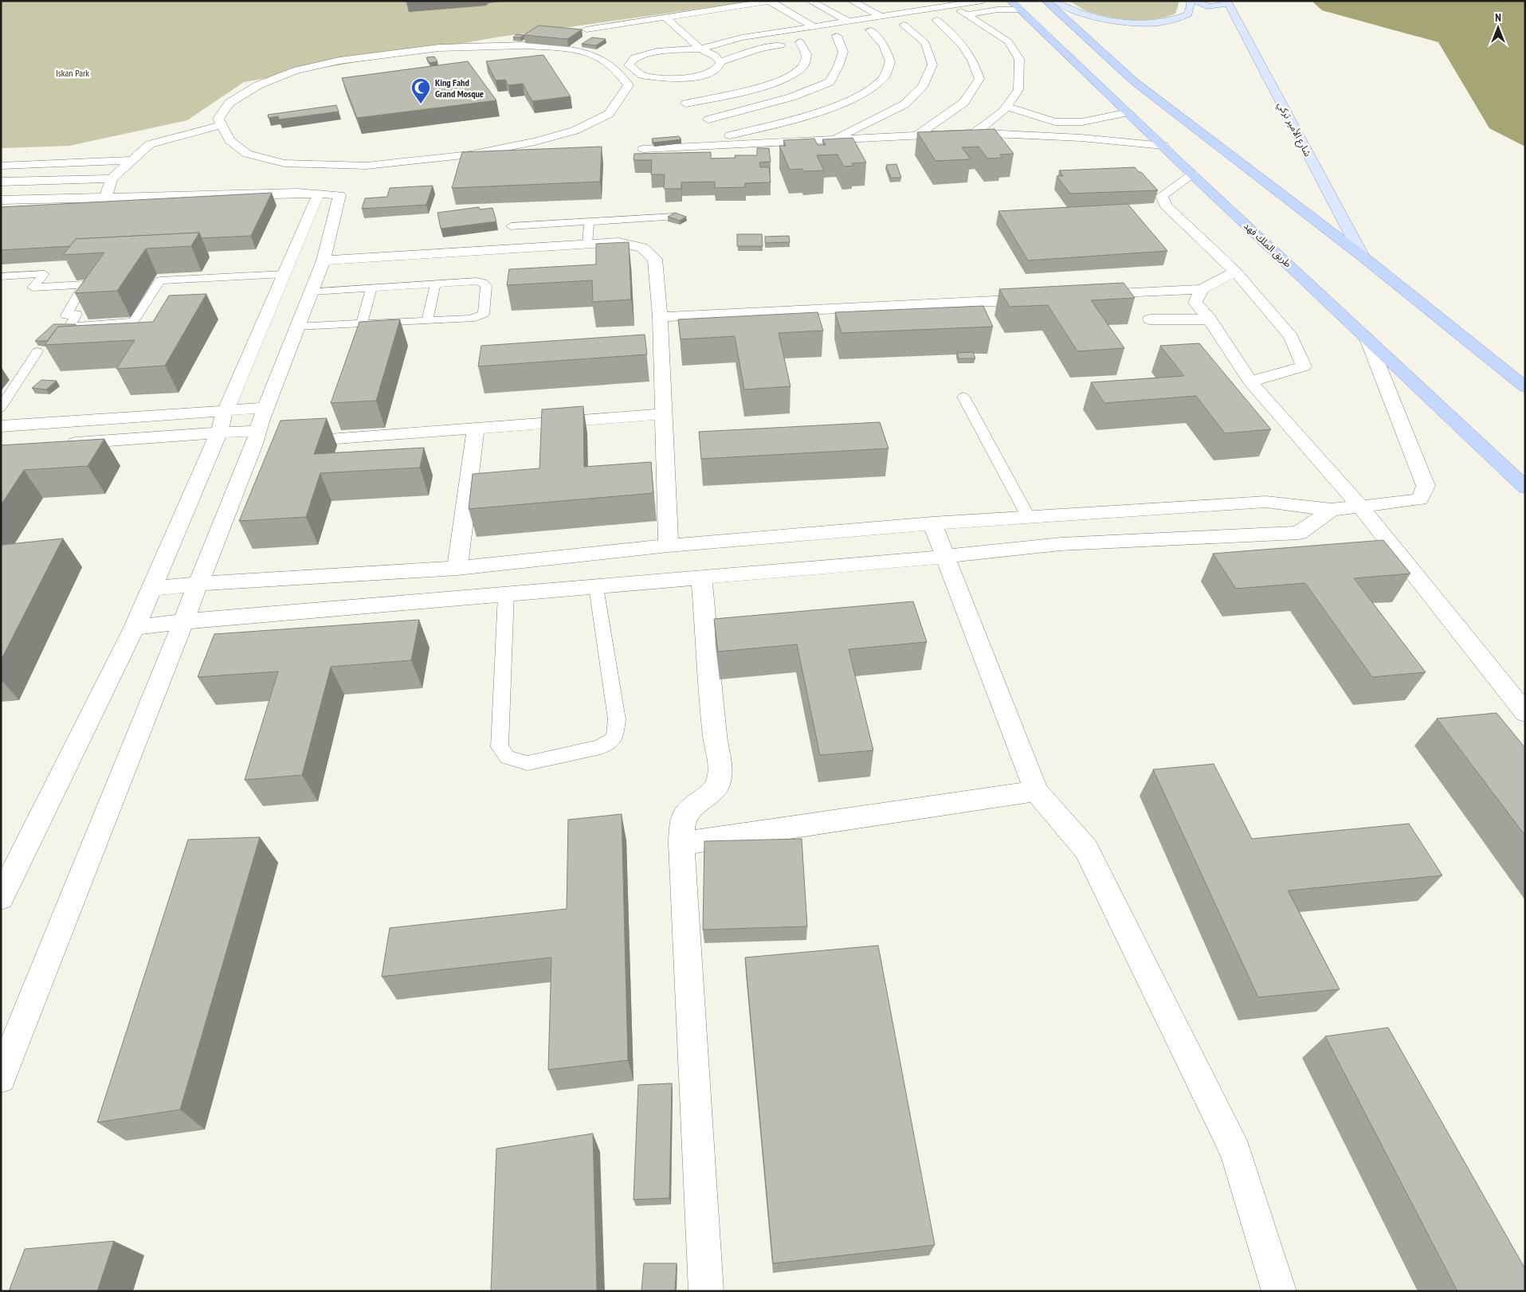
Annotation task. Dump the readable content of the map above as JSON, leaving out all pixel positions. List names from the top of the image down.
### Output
{
  "streets": {
    "highway": ["طريق الملك فهد"],
    "main road": ["شارع الأمير تركي"]
  },
  "crossings": [
    ["شارع الأمير تركي", "طريق الملك فهد"]
  ],
  "parks": ["Iskan Park"],
  "places": {
    "mosque": ["King Fahd Grand Mosque"]
  },
  "north": "top"
}
